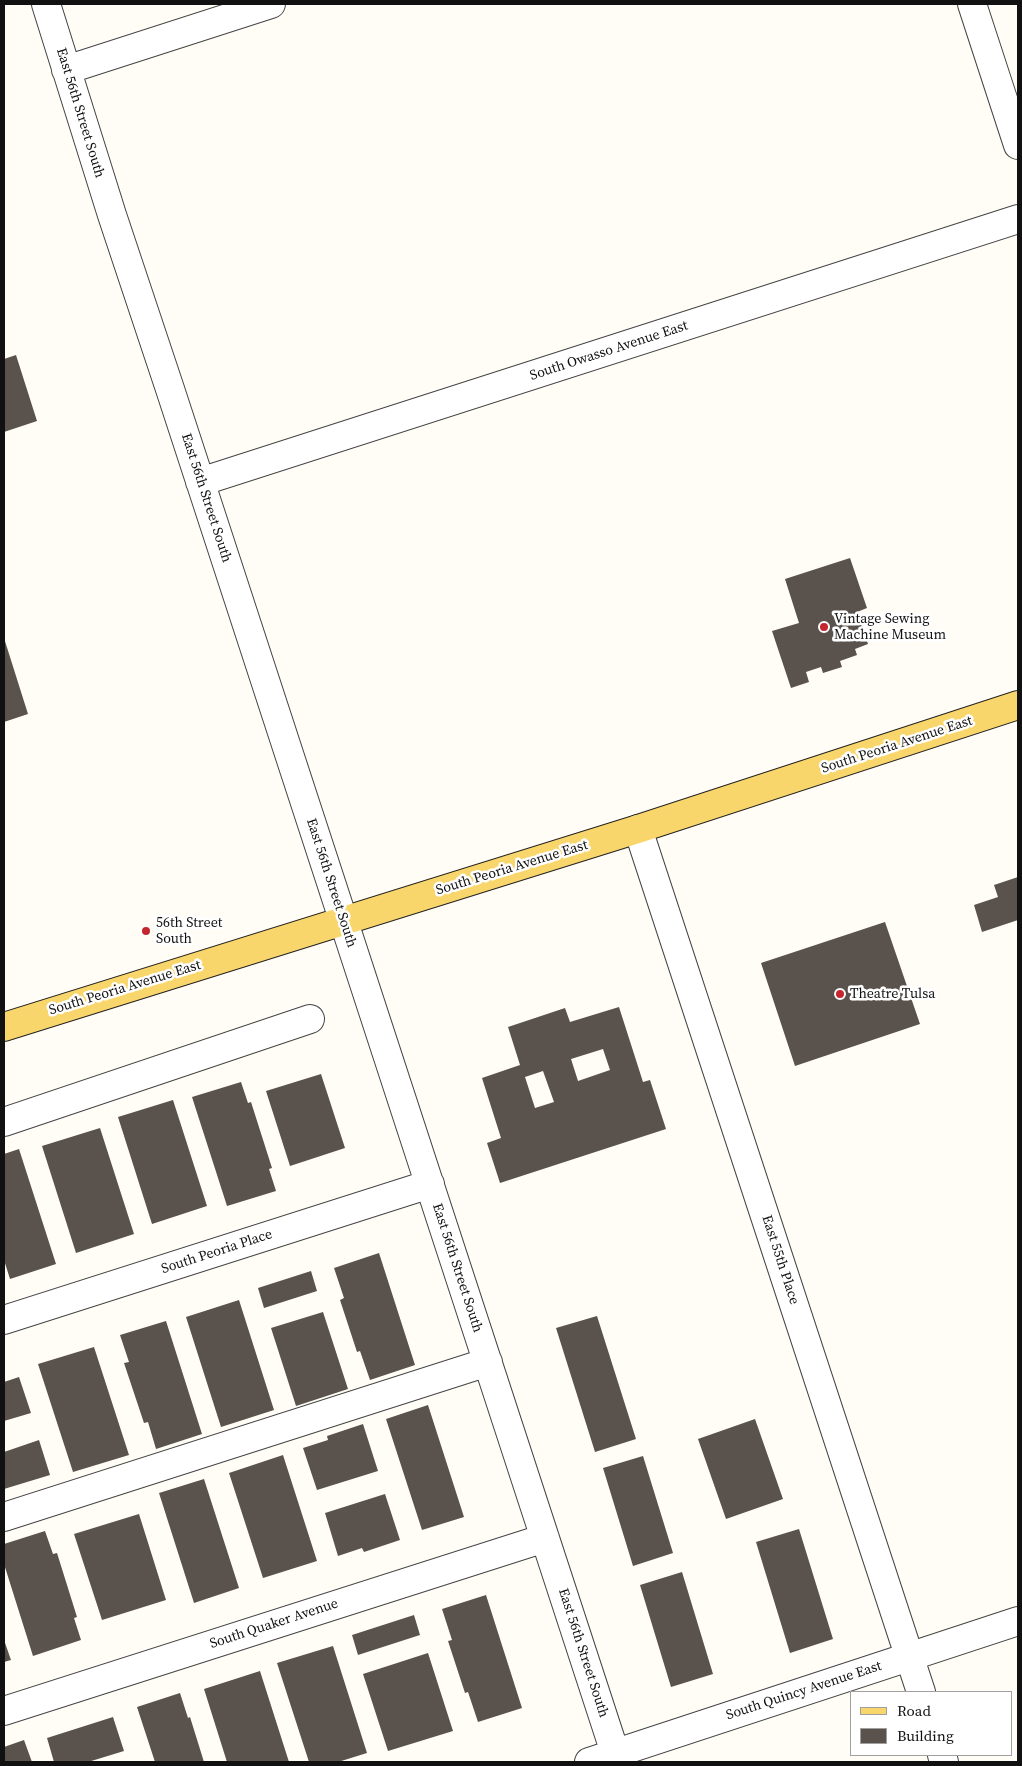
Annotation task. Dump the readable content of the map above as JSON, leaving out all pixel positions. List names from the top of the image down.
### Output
{
  "streets": {
    "main road": ["South Peoria Avenue East"],
    "street": [
      "East 56th Street South",
      "South Owasso Avenue East",
      "South Peoria Place",
      "East 55th Place",
      "South Quaker Avenue",
      "South Quincy Avenue East"
    ]
  },
  "crossings": [
    ["East 56th Street South", "South Owasso Avenue East"],
    ["East 56th Street South", "South Peoria Avenue East"],
    ["East 56th Street South", "South Peoria Place"],
    ["East 56th Street South", "South Quaker Avenue"],
    ["East 56th Street South", "South Quincy Avenue East"],
    ["South Peoria Avenue East", "East 55th Place"],
    ["East 55th Place", "South Quincy Avenue East"]
  ],
  "places": ["Vintage Sewing Machine Museum", "56th Street South", "Theatre Tulsa"],
  "legend": ["Road", "Building"]
}
